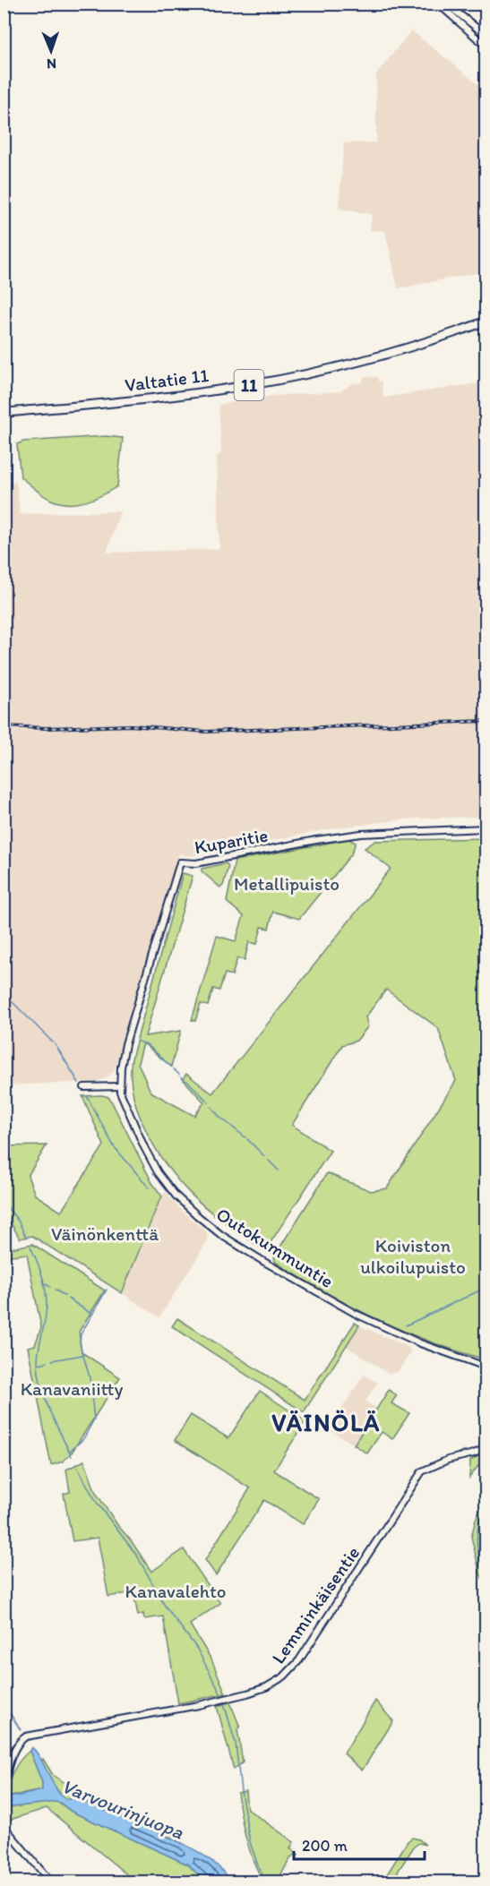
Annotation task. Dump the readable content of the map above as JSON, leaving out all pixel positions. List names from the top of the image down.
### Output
{
  "streets": {
    "highway": ["Valtatie 11", "11"],
    "street": ["Kuparitie", "Outokummuntie", "Lemminkäisentie"]
  },
  "crossings": [
    ["Kuparitie", "Outokummuntie"]
  ],
  "districts": ["VÄINÖLÄ"],
  "water": ["Varvourinjuopa"],
  "parks": [
    "Metallipuisto",
    "Väinönkenttä",
    "Koiviston ulkoilupuisto",
    "Kanavaniitty",
    "Kanavalehto"
  ],
  "scale_bar": "200 m",
  "north": "bottom"
}
